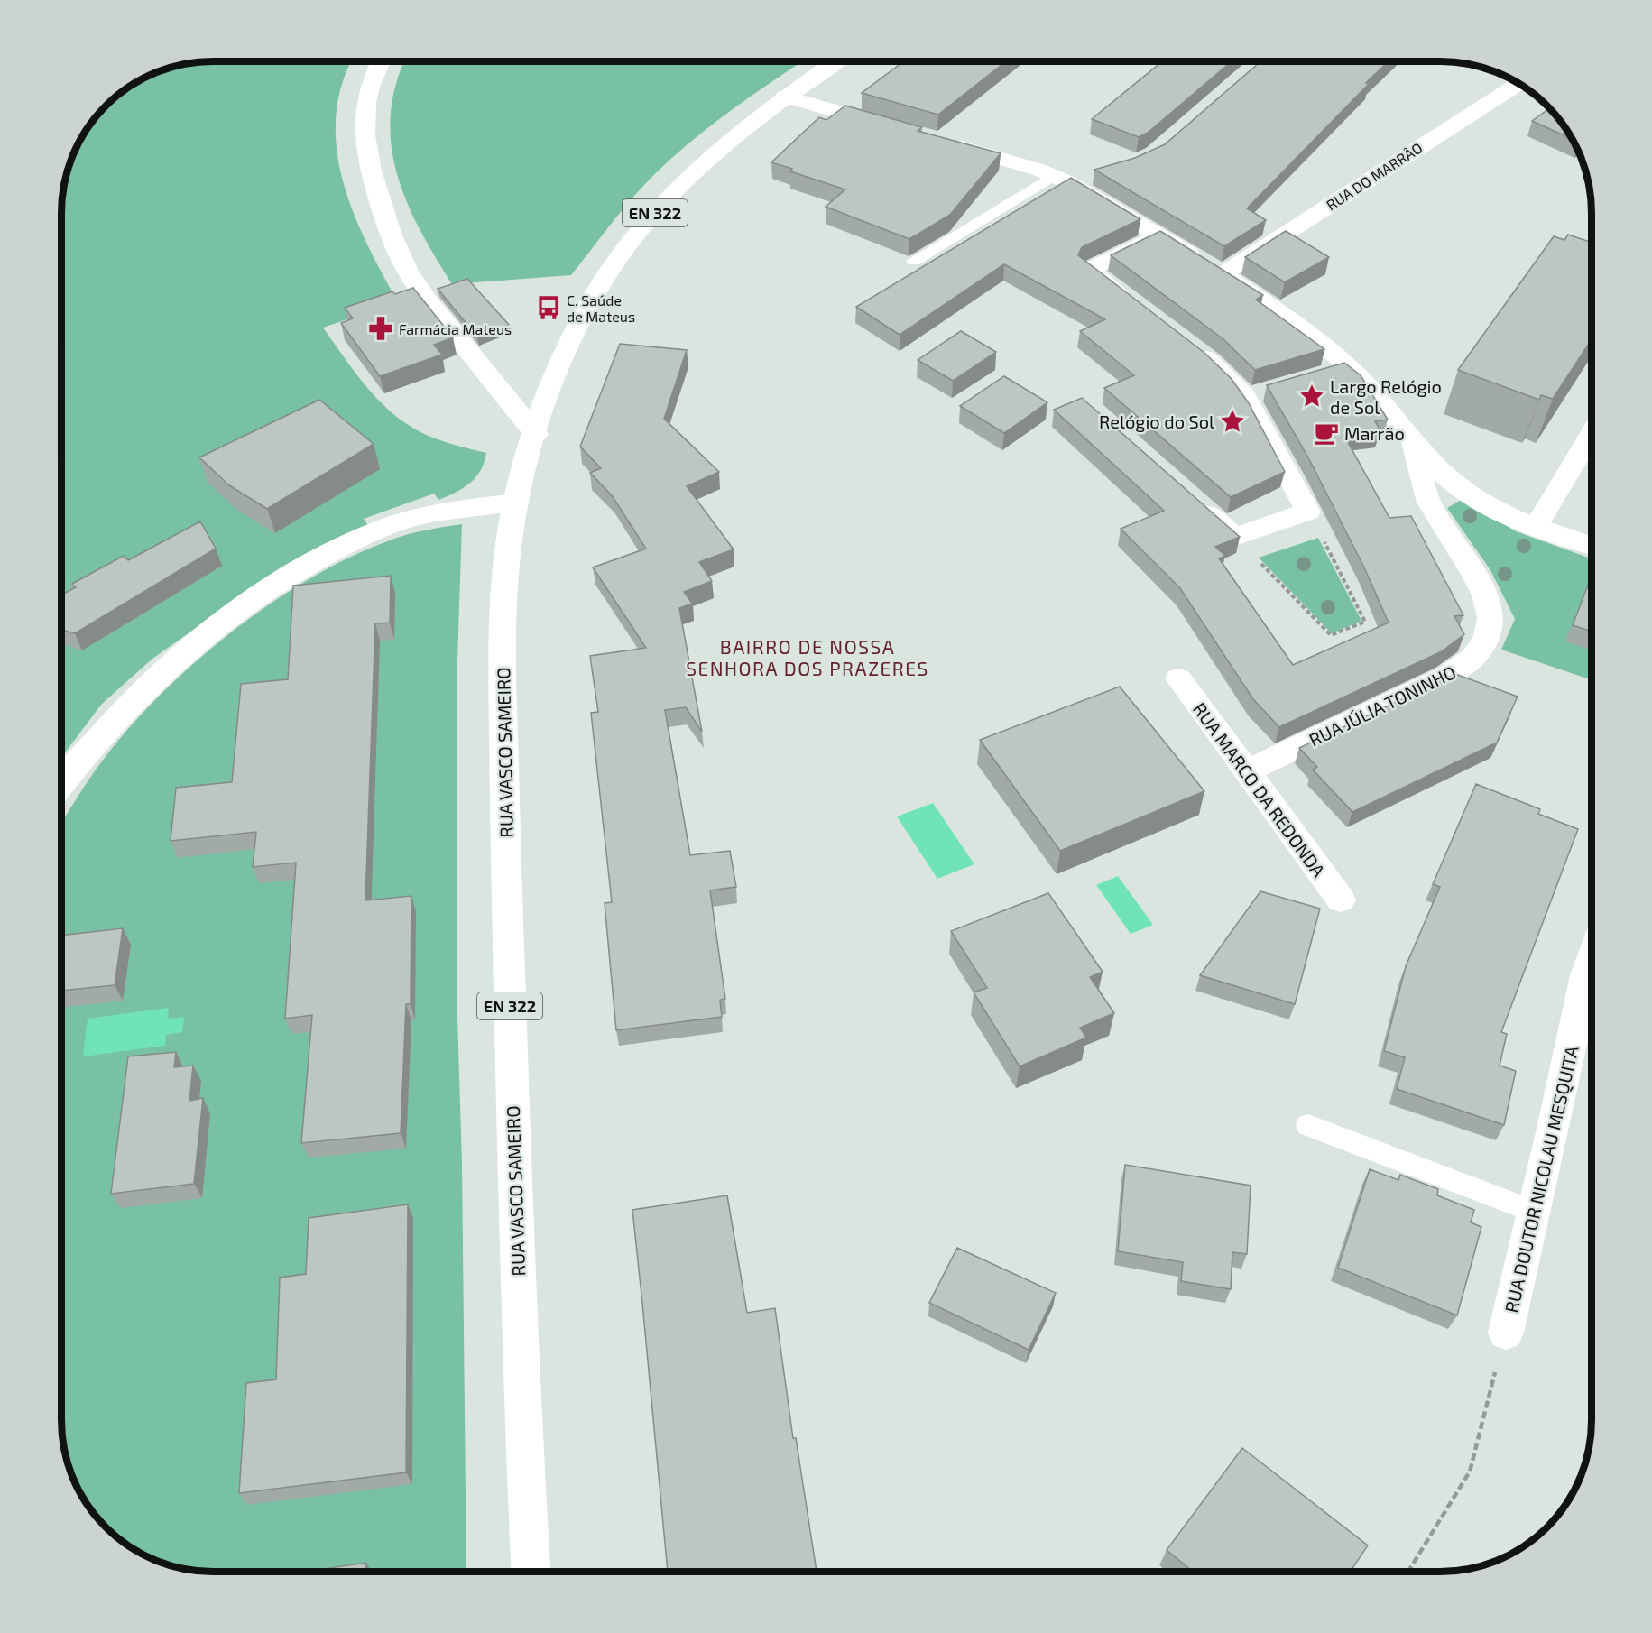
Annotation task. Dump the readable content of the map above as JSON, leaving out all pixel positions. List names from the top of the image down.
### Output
{
  "streets": {
    "street": [
      "RUA DO MARRÃO",
      "EN 322",
      "RUA JÚLIA TONINHO",
      "RUA VASCO SAMEIRO",
      "RUA MARCO DA REDONDA",
      "RUA DOUTOR NICOLAU MESQUITA"
    ]
  },
  "crossings": [
    ["RUA JÚLIA TONINHO", "RUA MARCO DA REDONDA"]
  ],
  "districts": ["BAIRRO DE NOSSA SENHORA DOS PRAZERES"],
  "places": {
    "bus stop": ["C. Saúde de Mateus"],
    "pharmacy": ["Farmácia Mateus"],
    "place": ["Largo Relógio de Sol", "Relógio do Sol"],
    "cafe": ["Marrão"]
  }
}
